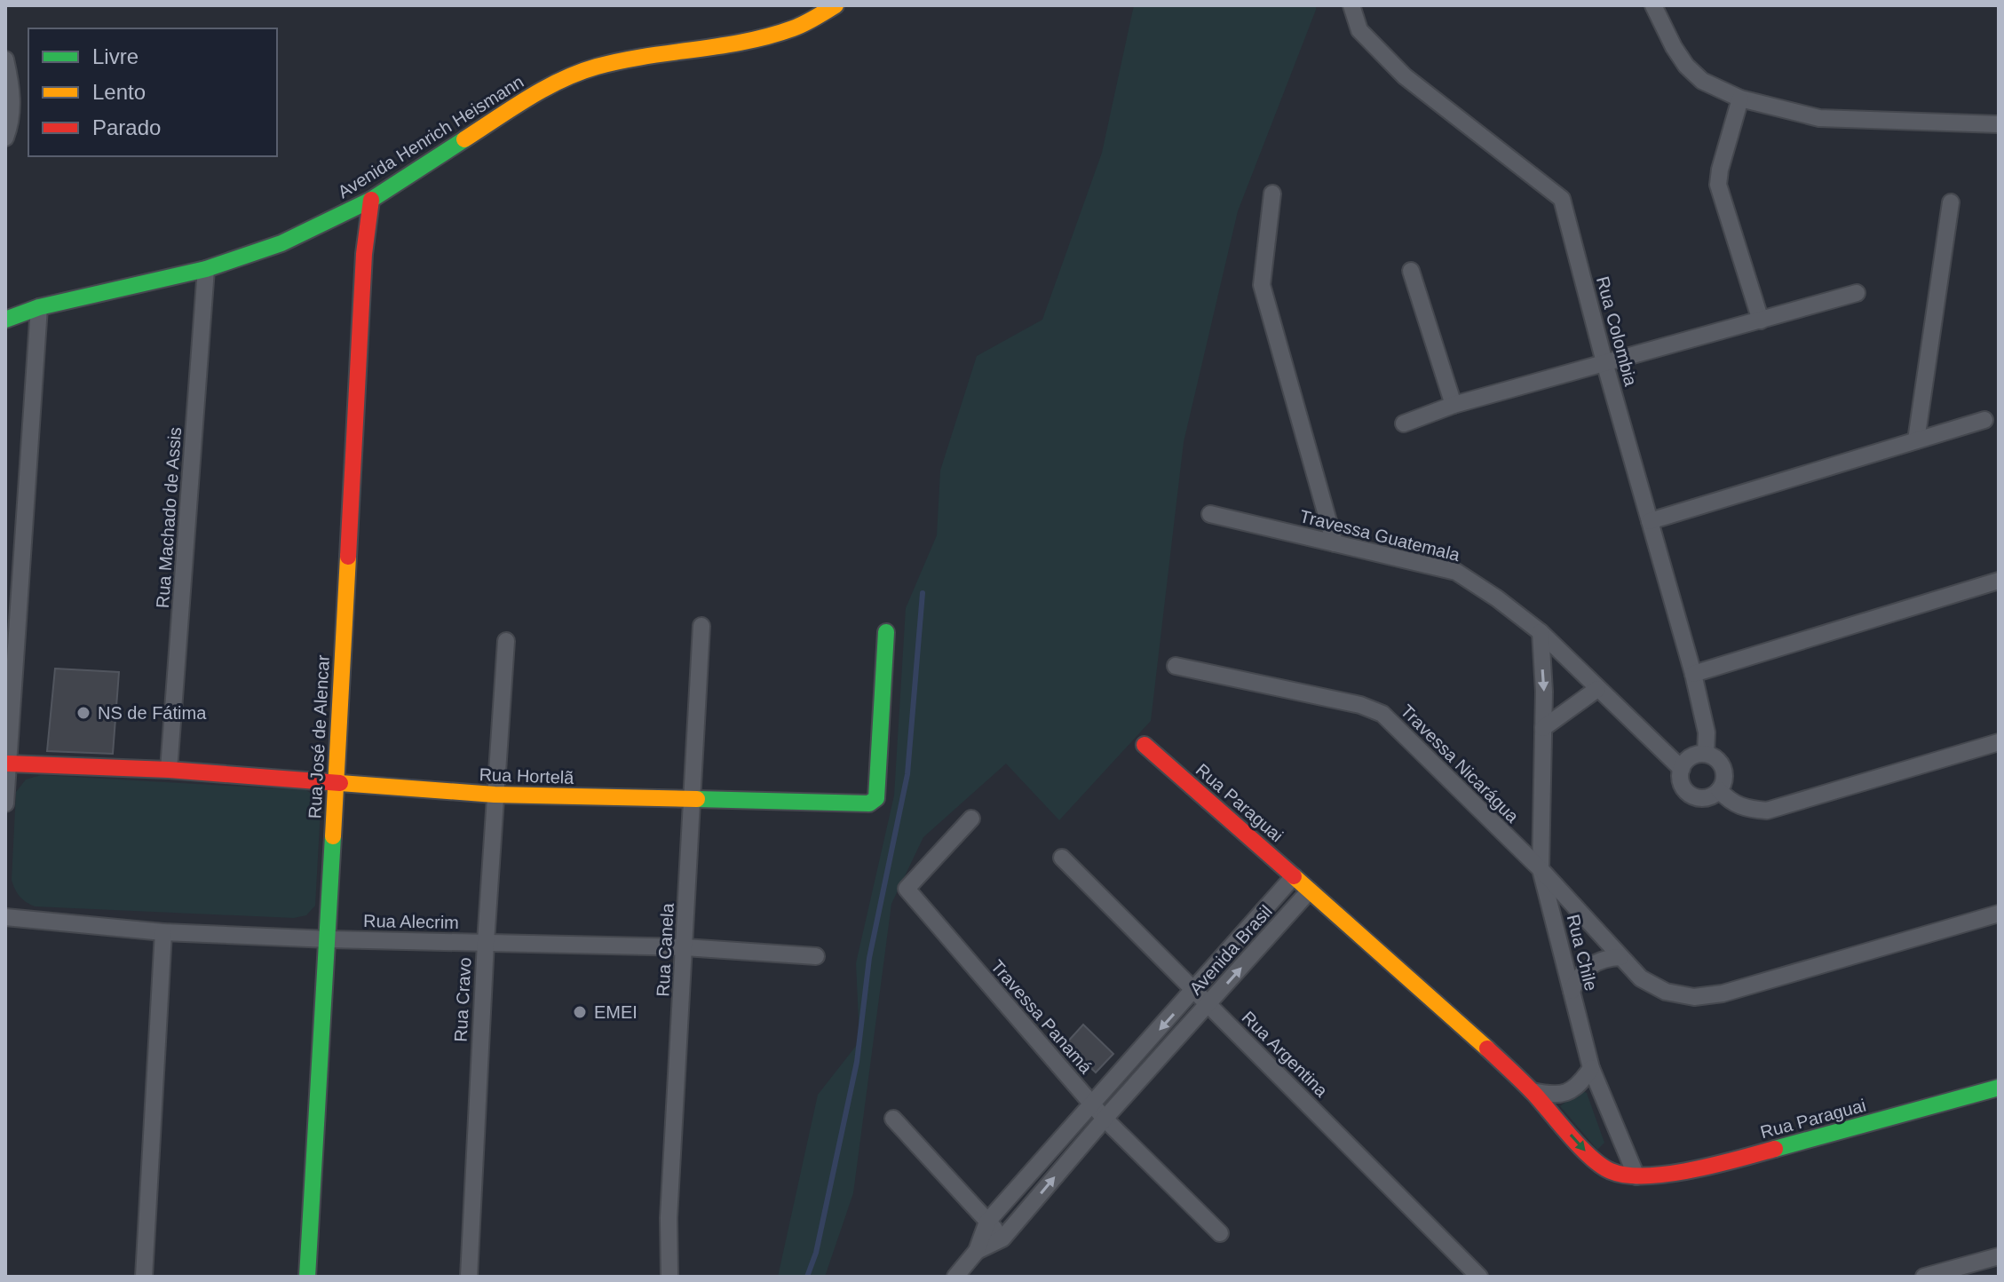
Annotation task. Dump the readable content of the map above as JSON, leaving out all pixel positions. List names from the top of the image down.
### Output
{
  "streets": {
    "street": [
      "Avenida Henrich Heismann",
      "Rua Colombia",
      "Rua Machado de Assis",
      "Travessa Guatemala",
      "Rua José de Alencar",
      "Travessa Nicarágua",
      "Rua Hortelã",
      "Rua Paraguai",
      "Rua Alecrim",
      "Rua Canela",
      "Avenida Brasil",
      "Rua Chile",
      "Rua Cravo",
      "Travessa Panamá",
      "Rua Argentina"
    ]
  },
  "crossings": [
    ["Avenida Henrich Heismann", "Rua Machado de Assis"],
    ["Avenida Henrich Heismann", "Rua José de Alencar"],
    ["Rua Colombia", "Travessa Guatemala"],
    ["Rua Machado de Assis", "Rua Hortelã"],
    ["Travessa Guatemala", "Rua Chile"],
    ["Rua José de Alencar", "Rua Hortelã"],
    ["Rua José de Alencar", "Rua Alecrim"],
    ["Travessa Nicarágua", "Rua Chile"],
    ["Rua Hortelã", "Rua Canela"],
    ["Rua Hortelã", "Rua Cravo"],
    ["Rua Paraguai", "Avenida Brasil"],
    ["Rua Paraguai", "Rua Chile"],
    ["Rua Alecrim", "Rua Canela"],
    ["Rua Alecrim", "Rua Cravo"],
    ["Avenida Brasil", "Travessa Panamá"],
    ["Avenida Brasil", "Rua Argentina"]
  ],
  "places": ["NS de Fátima", "EMEI"],
  "legend": ["Livre", "Lento", "Parado"]
}
